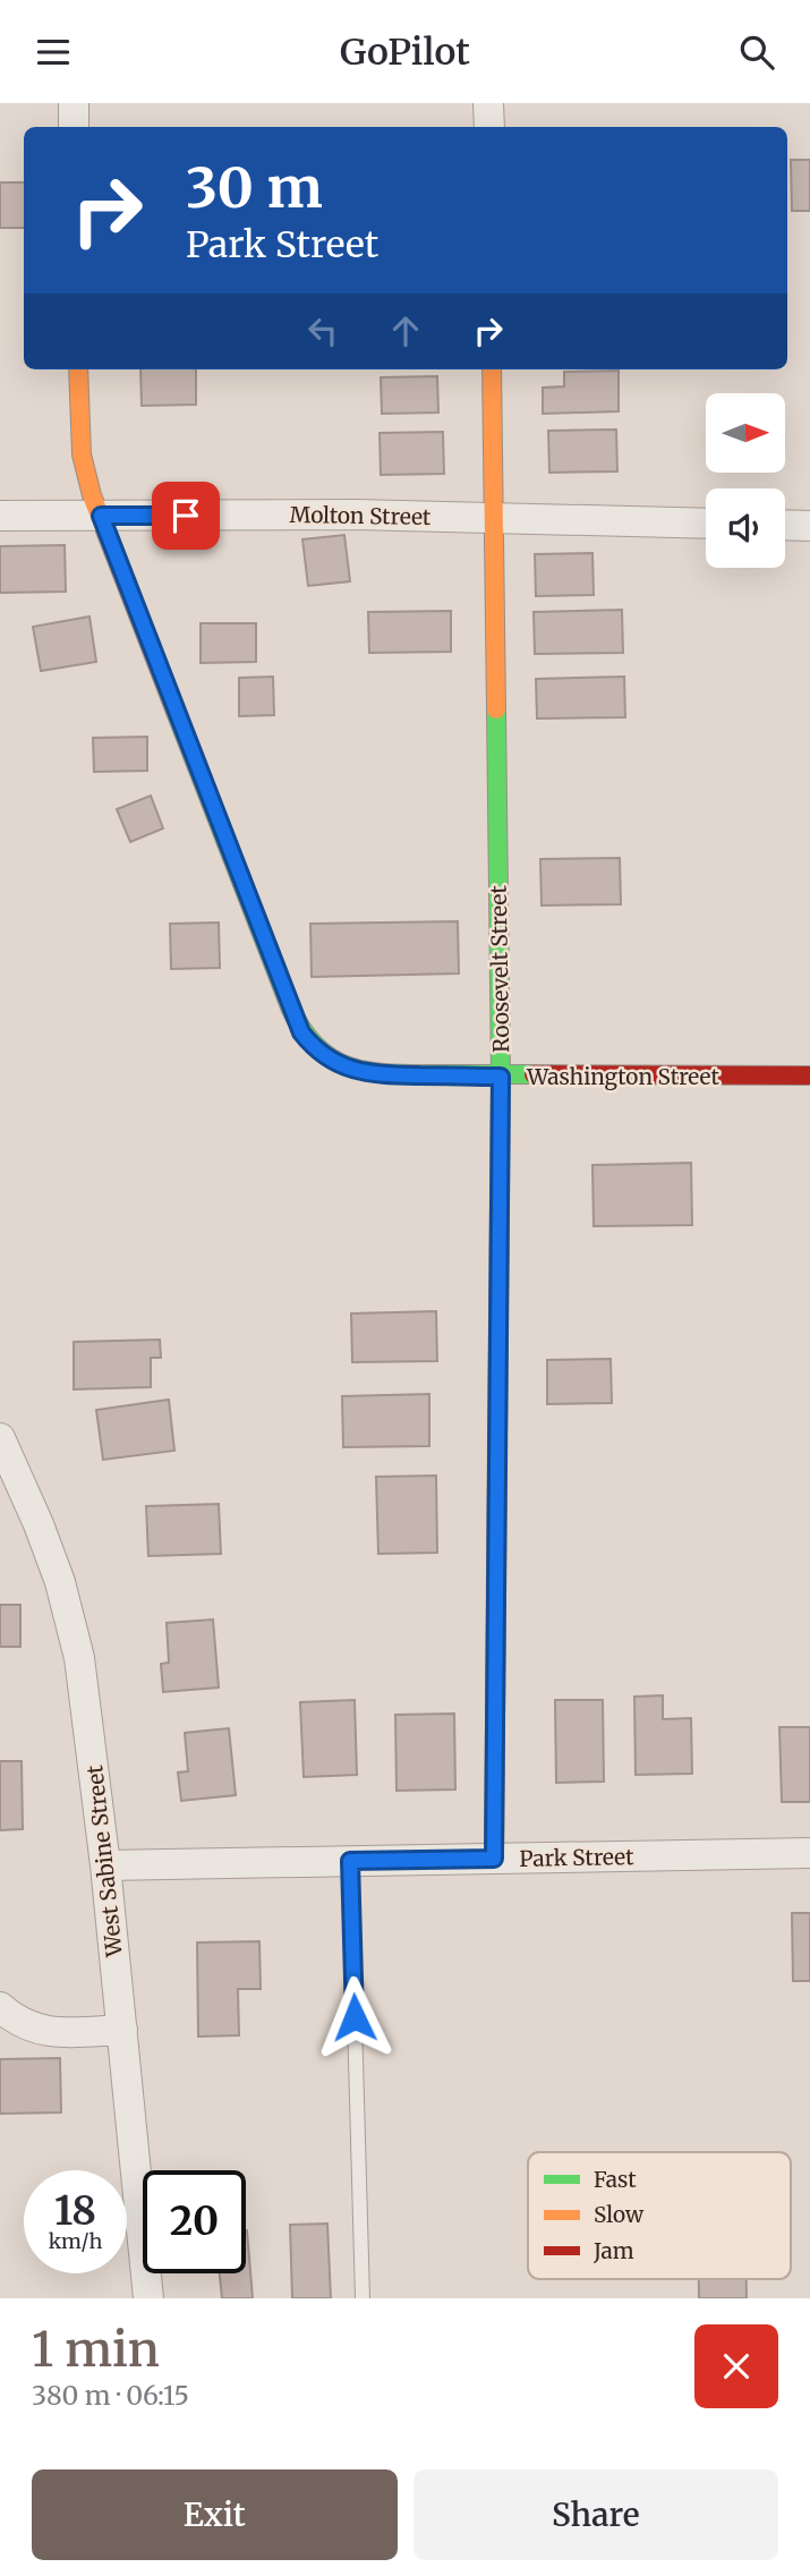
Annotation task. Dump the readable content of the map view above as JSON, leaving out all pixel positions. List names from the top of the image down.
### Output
{
  "streets": {
    "street": [
      "Molton Street",
      "Roosevelt Street",
      "Washington Street",
      "Park Street",
      "West Sabine Street"
    ]
  },
  "crossings": [
    ["Molton Street", "Roosevelt Street"],
    ["Molton Street", "Washington Street"],
    ["Roosevelt Street", "Washington Street"],
    ["Roosevelt Street", "Park Street"],
    ["Park Street", "West Sabine Street"]
  ],
  "legend": ["Fast", "Slow", "Jam"],
  "north": "right",
  "page": {
    "header": "GoPilot",
    "turn": ["30 m", "Park Street"],
    "speed": "18 km/h",
    "limit": "20",
    "heading": ["1 min", "380 m · 06:15"],
    "buttons": ["Exit", "Share"]
  }
}
